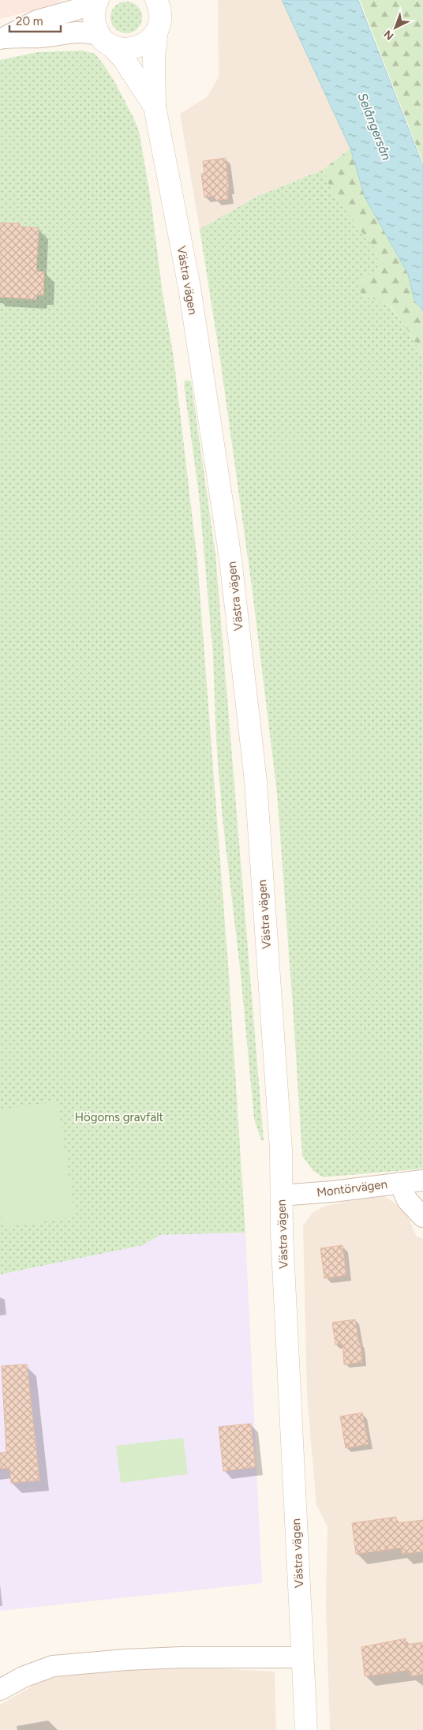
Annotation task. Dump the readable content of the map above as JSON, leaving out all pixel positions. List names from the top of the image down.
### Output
{
  "streets": {
    "street": ["Västra vägen", "Montörvägen"]
  },
  "crossings": [
    ["Västra vägen", "Montörvägen"]
  ],
  "water": ["Selångersån"],
  "parks": ["Högoms gravfält"],
  "scale_bar": "20 m",
  "north": "bottom left"
}
